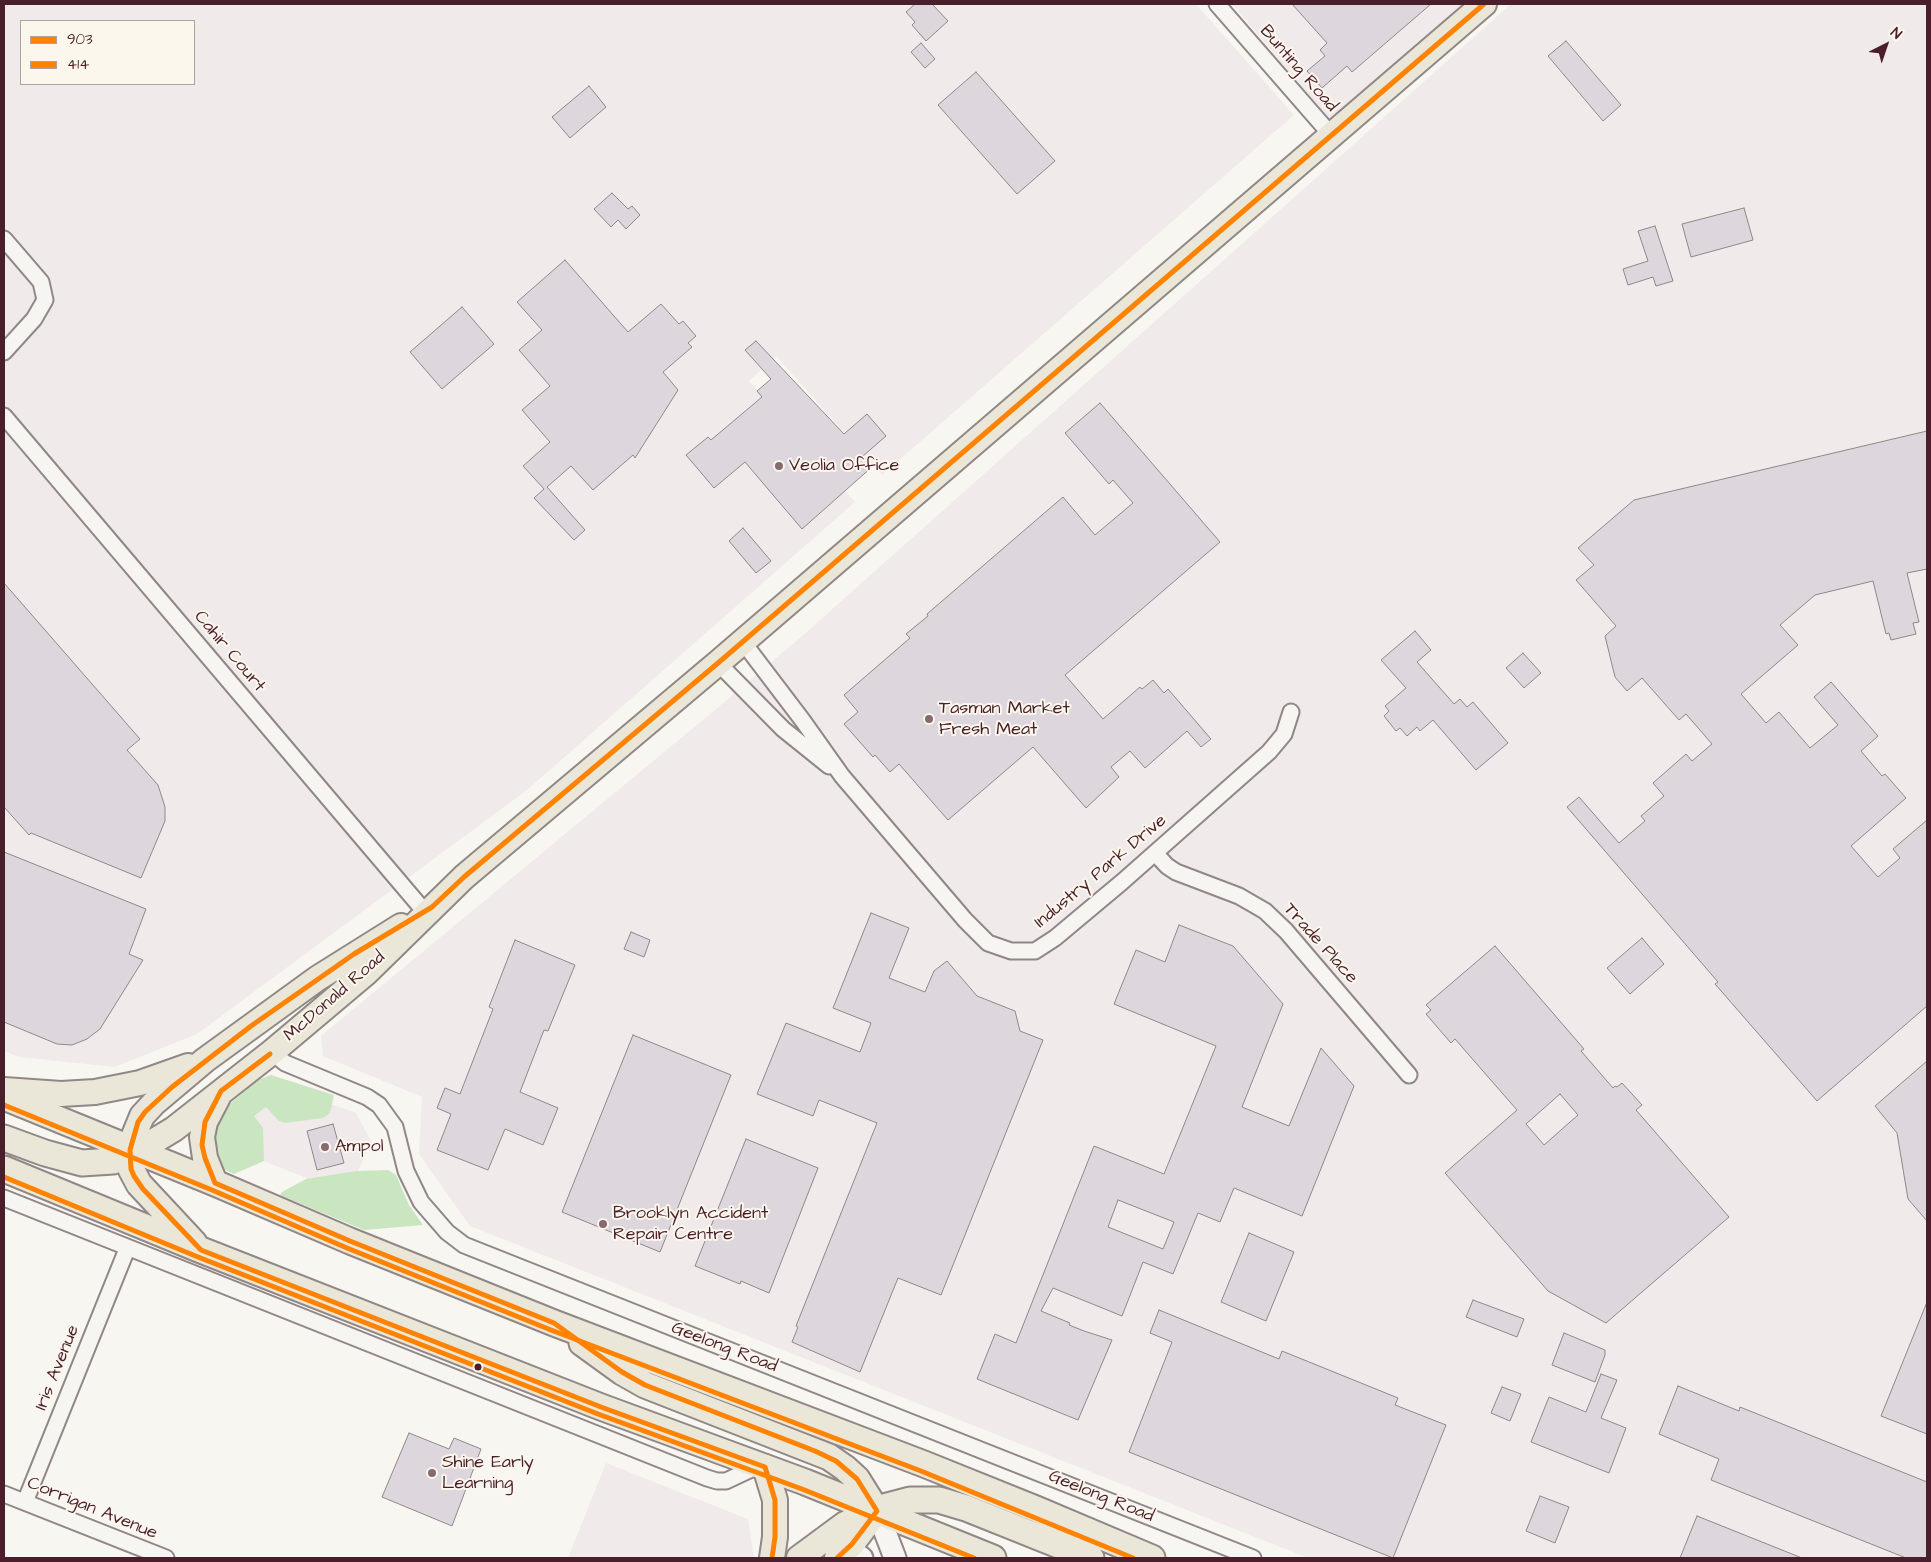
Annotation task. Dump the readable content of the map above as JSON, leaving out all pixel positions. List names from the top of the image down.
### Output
{
  "streets": {
    "highway": ["Geelong Road"],
    "main road": ["McDonald Road"],
    "street": [
      "Bunting Road",
      "Cahir Court",
      "Industry Park Drive",
      "Trade Place",
      "Iris Avenue",
      "Corrigan Avenue"
    ]
  },
  "crossings": [
    ["Bunting Road", "McDonald Road"],
    ["Cahir Court", "McDonald Road"],
    ["Industry Park Drive", "Trade Place"],
    ["Industry Park Drive", "McDonald Road"],
    ["McDonald Road", "Geelong Road"],
    ["Iris Avenue", "Corrigan Avenue"]
  ],
  "places": [
    "Veolia Office",
    "Tasman Market Fresh Meat",
    "Ampol",
    "Brooklyn Accident Repair Centre",
    "Shine Early Learning"
  ],
  "lines": ["transit line 903", "transit line 414"],
  "legend": ["903", "414"],
  "north": "top right"
}
